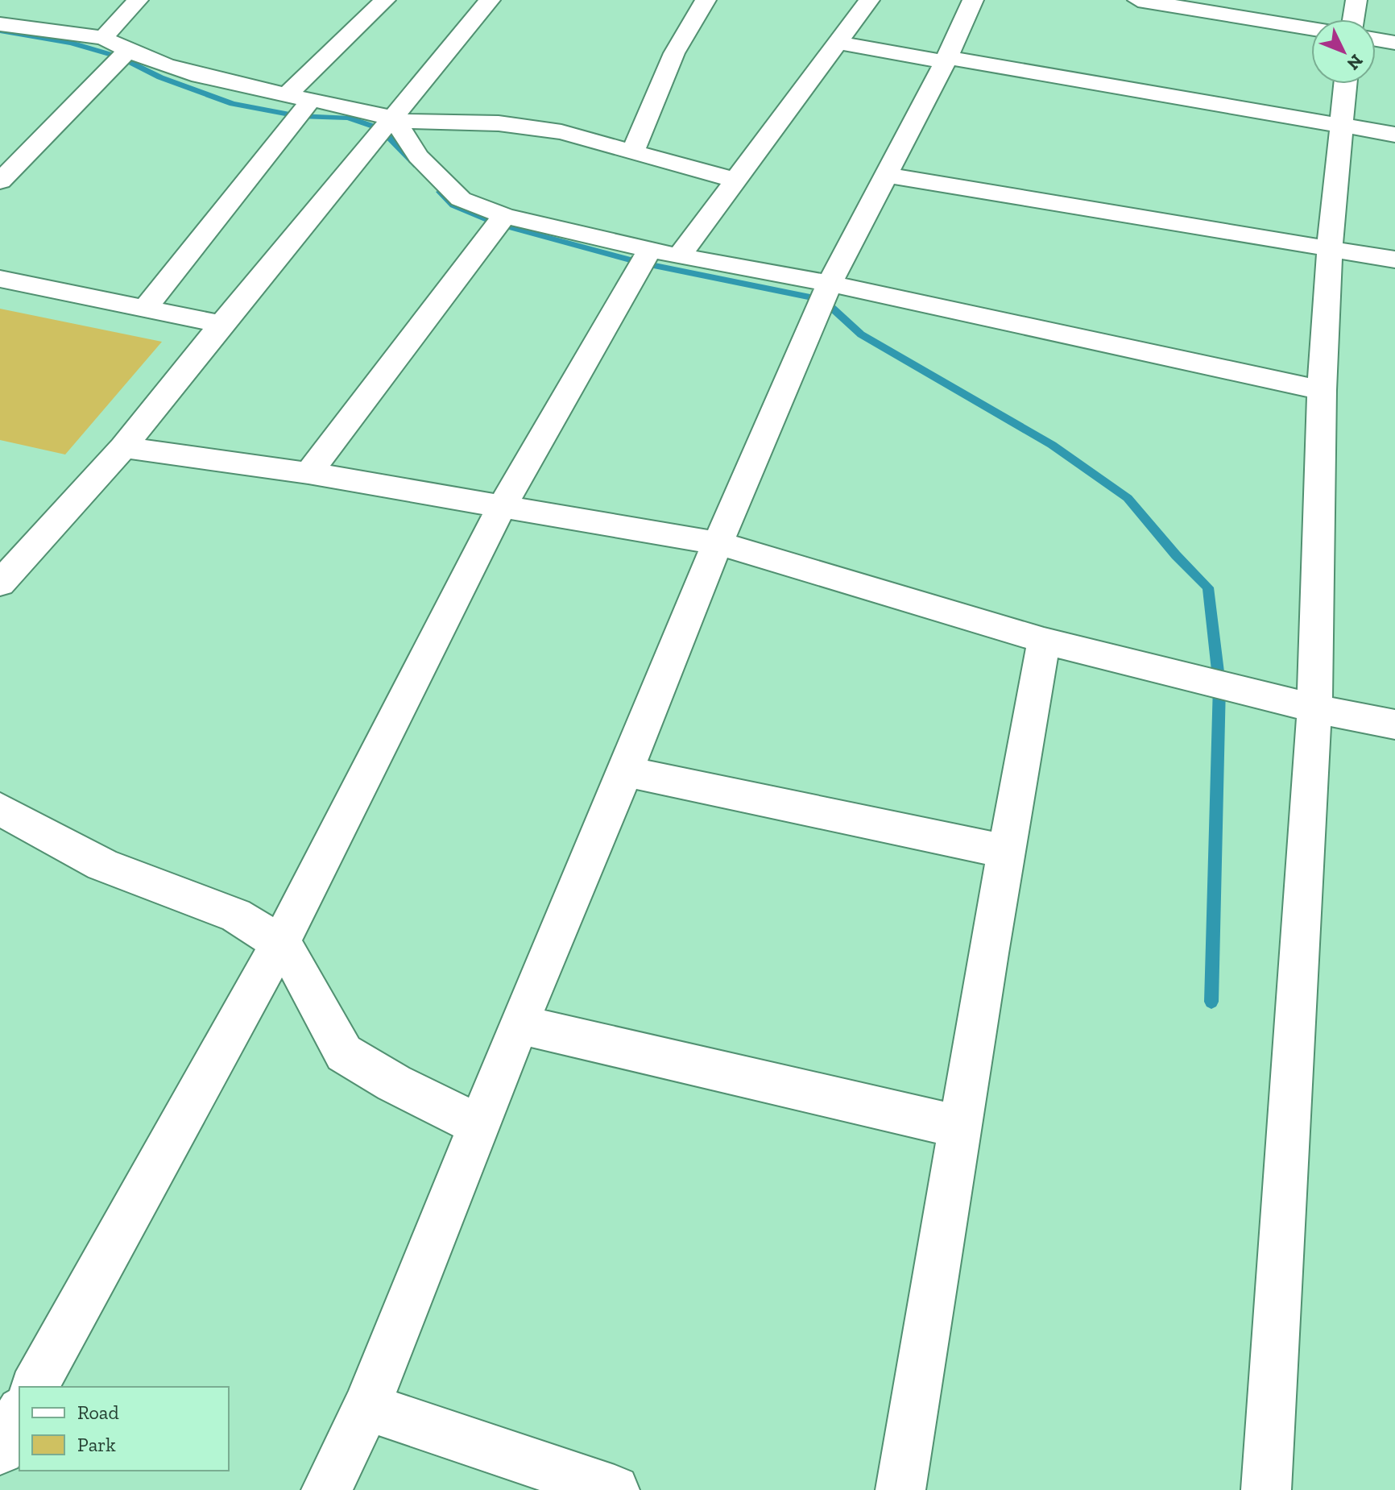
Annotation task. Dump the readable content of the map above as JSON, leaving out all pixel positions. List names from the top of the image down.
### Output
{
  "legend": ["Road", "Park"],
  "north": "bottom right"
}
